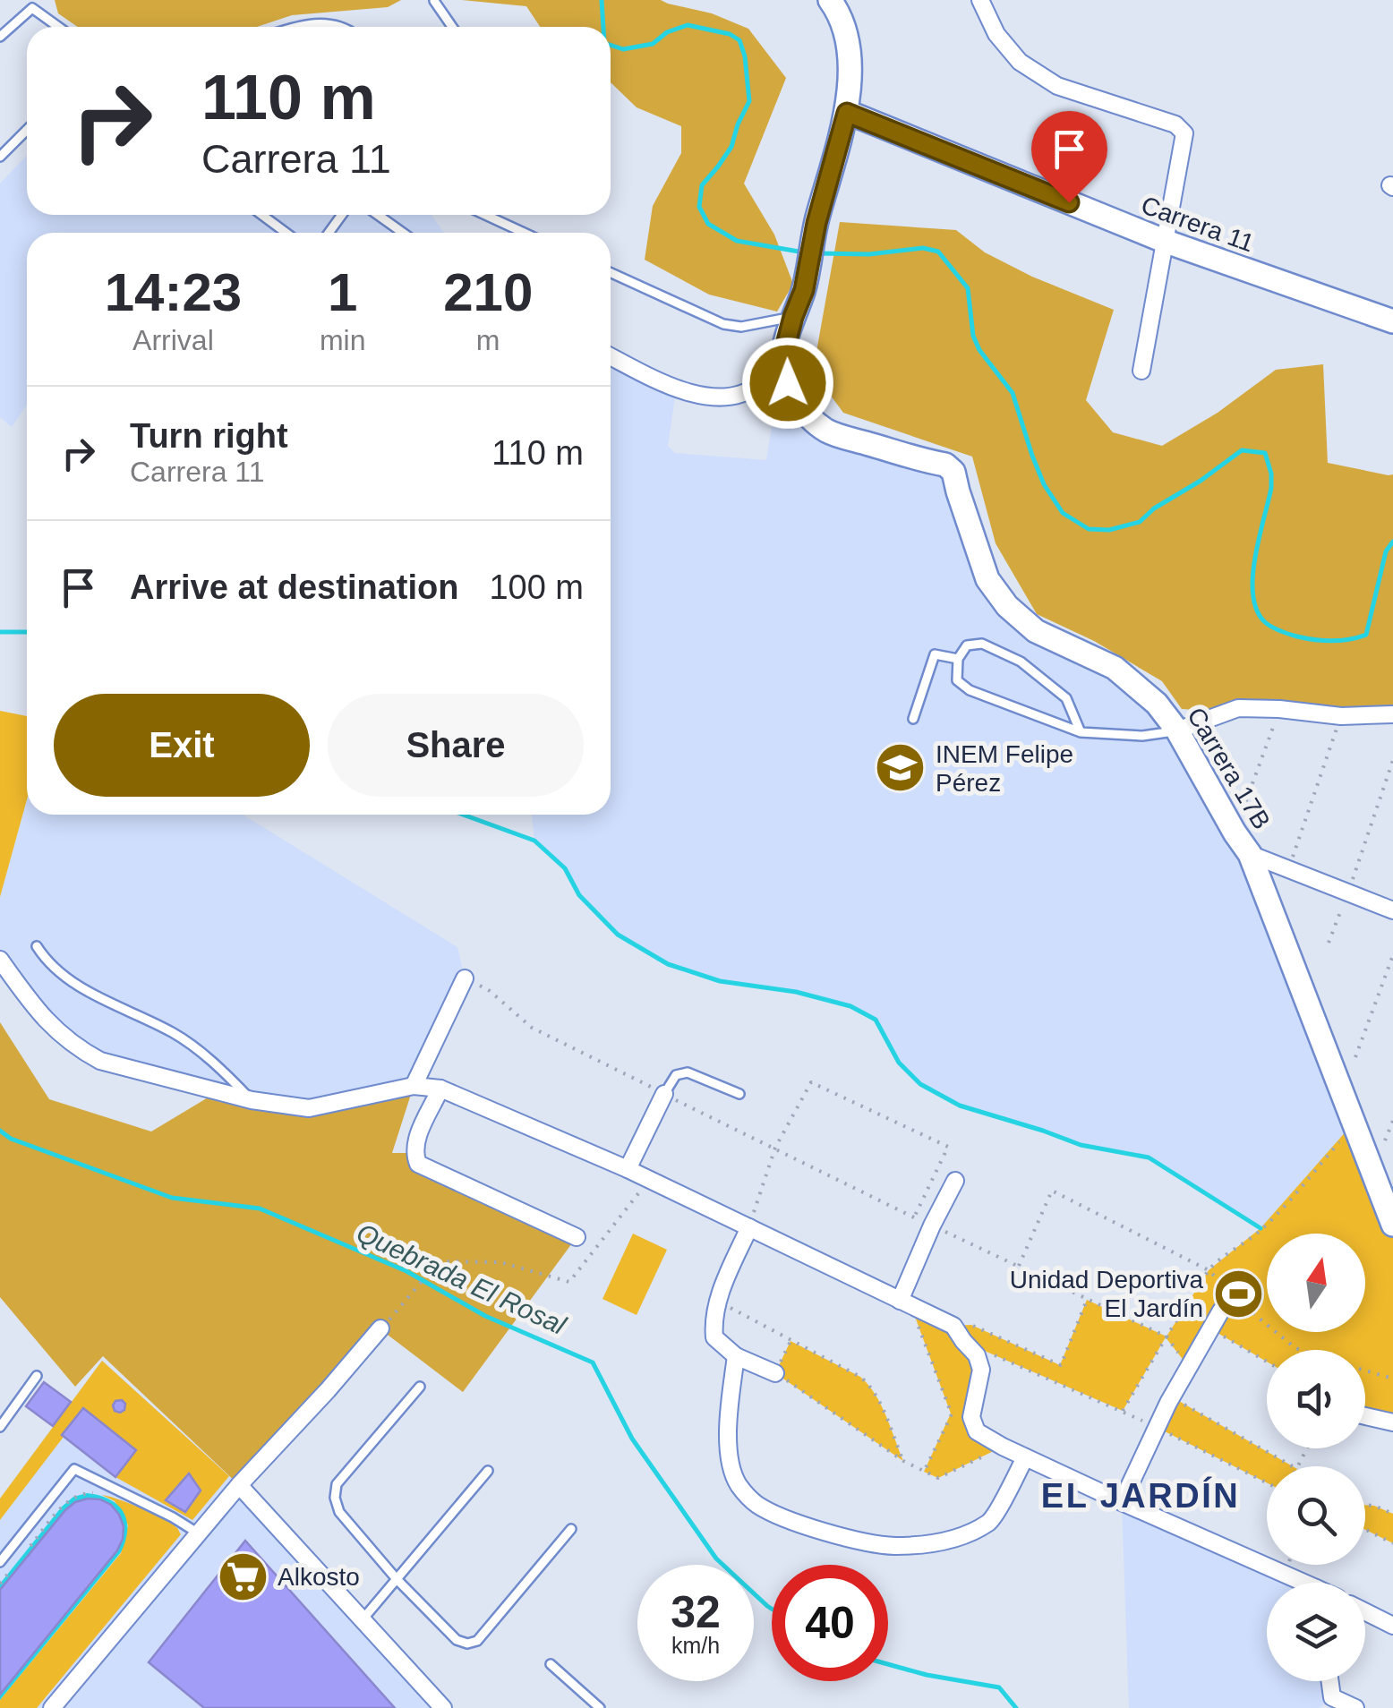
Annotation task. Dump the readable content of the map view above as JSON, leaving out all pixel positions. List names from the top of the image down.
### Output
{
  "streets": {
    "street": ["Carrera 11", "Carrera 17B"]
  },
  "districts": ["EL JARDÍN"],
  "water": ["Quebrada El Rosal"],
  "places": {
    "school or university": ["INEM Felipe Pérez"],
    "sports": ["Unidad Deportiva El Jardín"],
    "supermarket": ["Alkosto"]
  },
  "north": "top",
  "page": {
    "turn": ["110 m", "Carrera 11"],
    "eta": [
      "14:23",
      "Arrival",
      "1",
      "min",
      "210",
      "m"
    ],
    "list": [
      {
        "name": "Turn right",
        "note": "Carrera 11",
        "value": "110 m"
      },
      {
        "name": "Arrive at destination",
        "value": "100 m"
      }
    ],
    "buttons": ["Exit", "Share"],
    "speed": "32 km/h",
    "limit": "40"
  }
}
